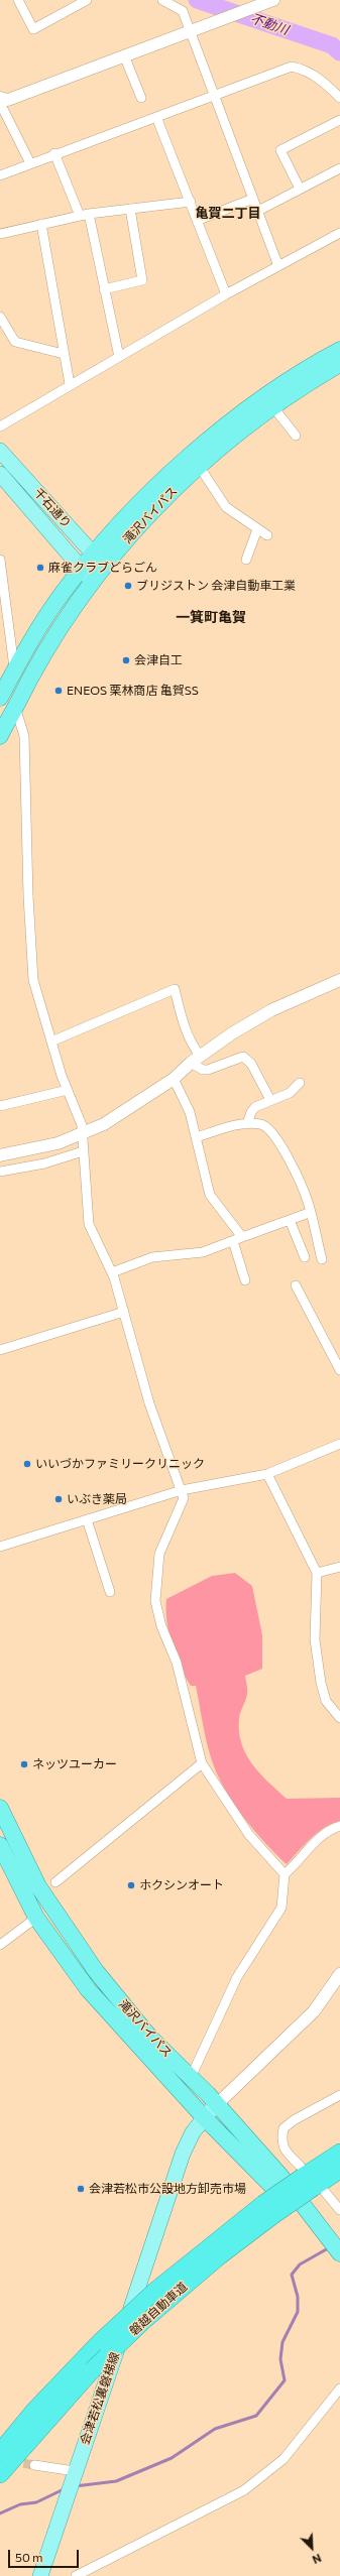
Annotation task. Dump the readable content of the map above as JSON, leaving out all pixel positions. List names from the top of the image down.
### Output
{
  "streets": {
    "highway": ["滝沢バイパス", "磐越自動車道"],
    "main road": ["千石通り", "会津若松裏磐梯線"]
  },
  "crossings": [
    ["千石通り", "滝沢バイパス"],
    ["滝沢バイパス", "会津若松裏磐梯線"]
  ],
  "districts": ["亀賀二丁目", "一箕町亀賀"],
  "water": ["不動川"],
  "places": [
    "麻雀クラブどらごん",
    "ブリジストン 会津自動車工業",
    "会津自工",
    "ENEOS 栗林商店 亀賀SS",
    "いいづかファミリークリニック",
    "いぶき薬局",
    "ネッツユーカー",
    "ホクシンオート",
    "会津若松市公設地方卸売市場"
  ],
  "scale_bar": "50 m",
  "north": "bottom right"
}
